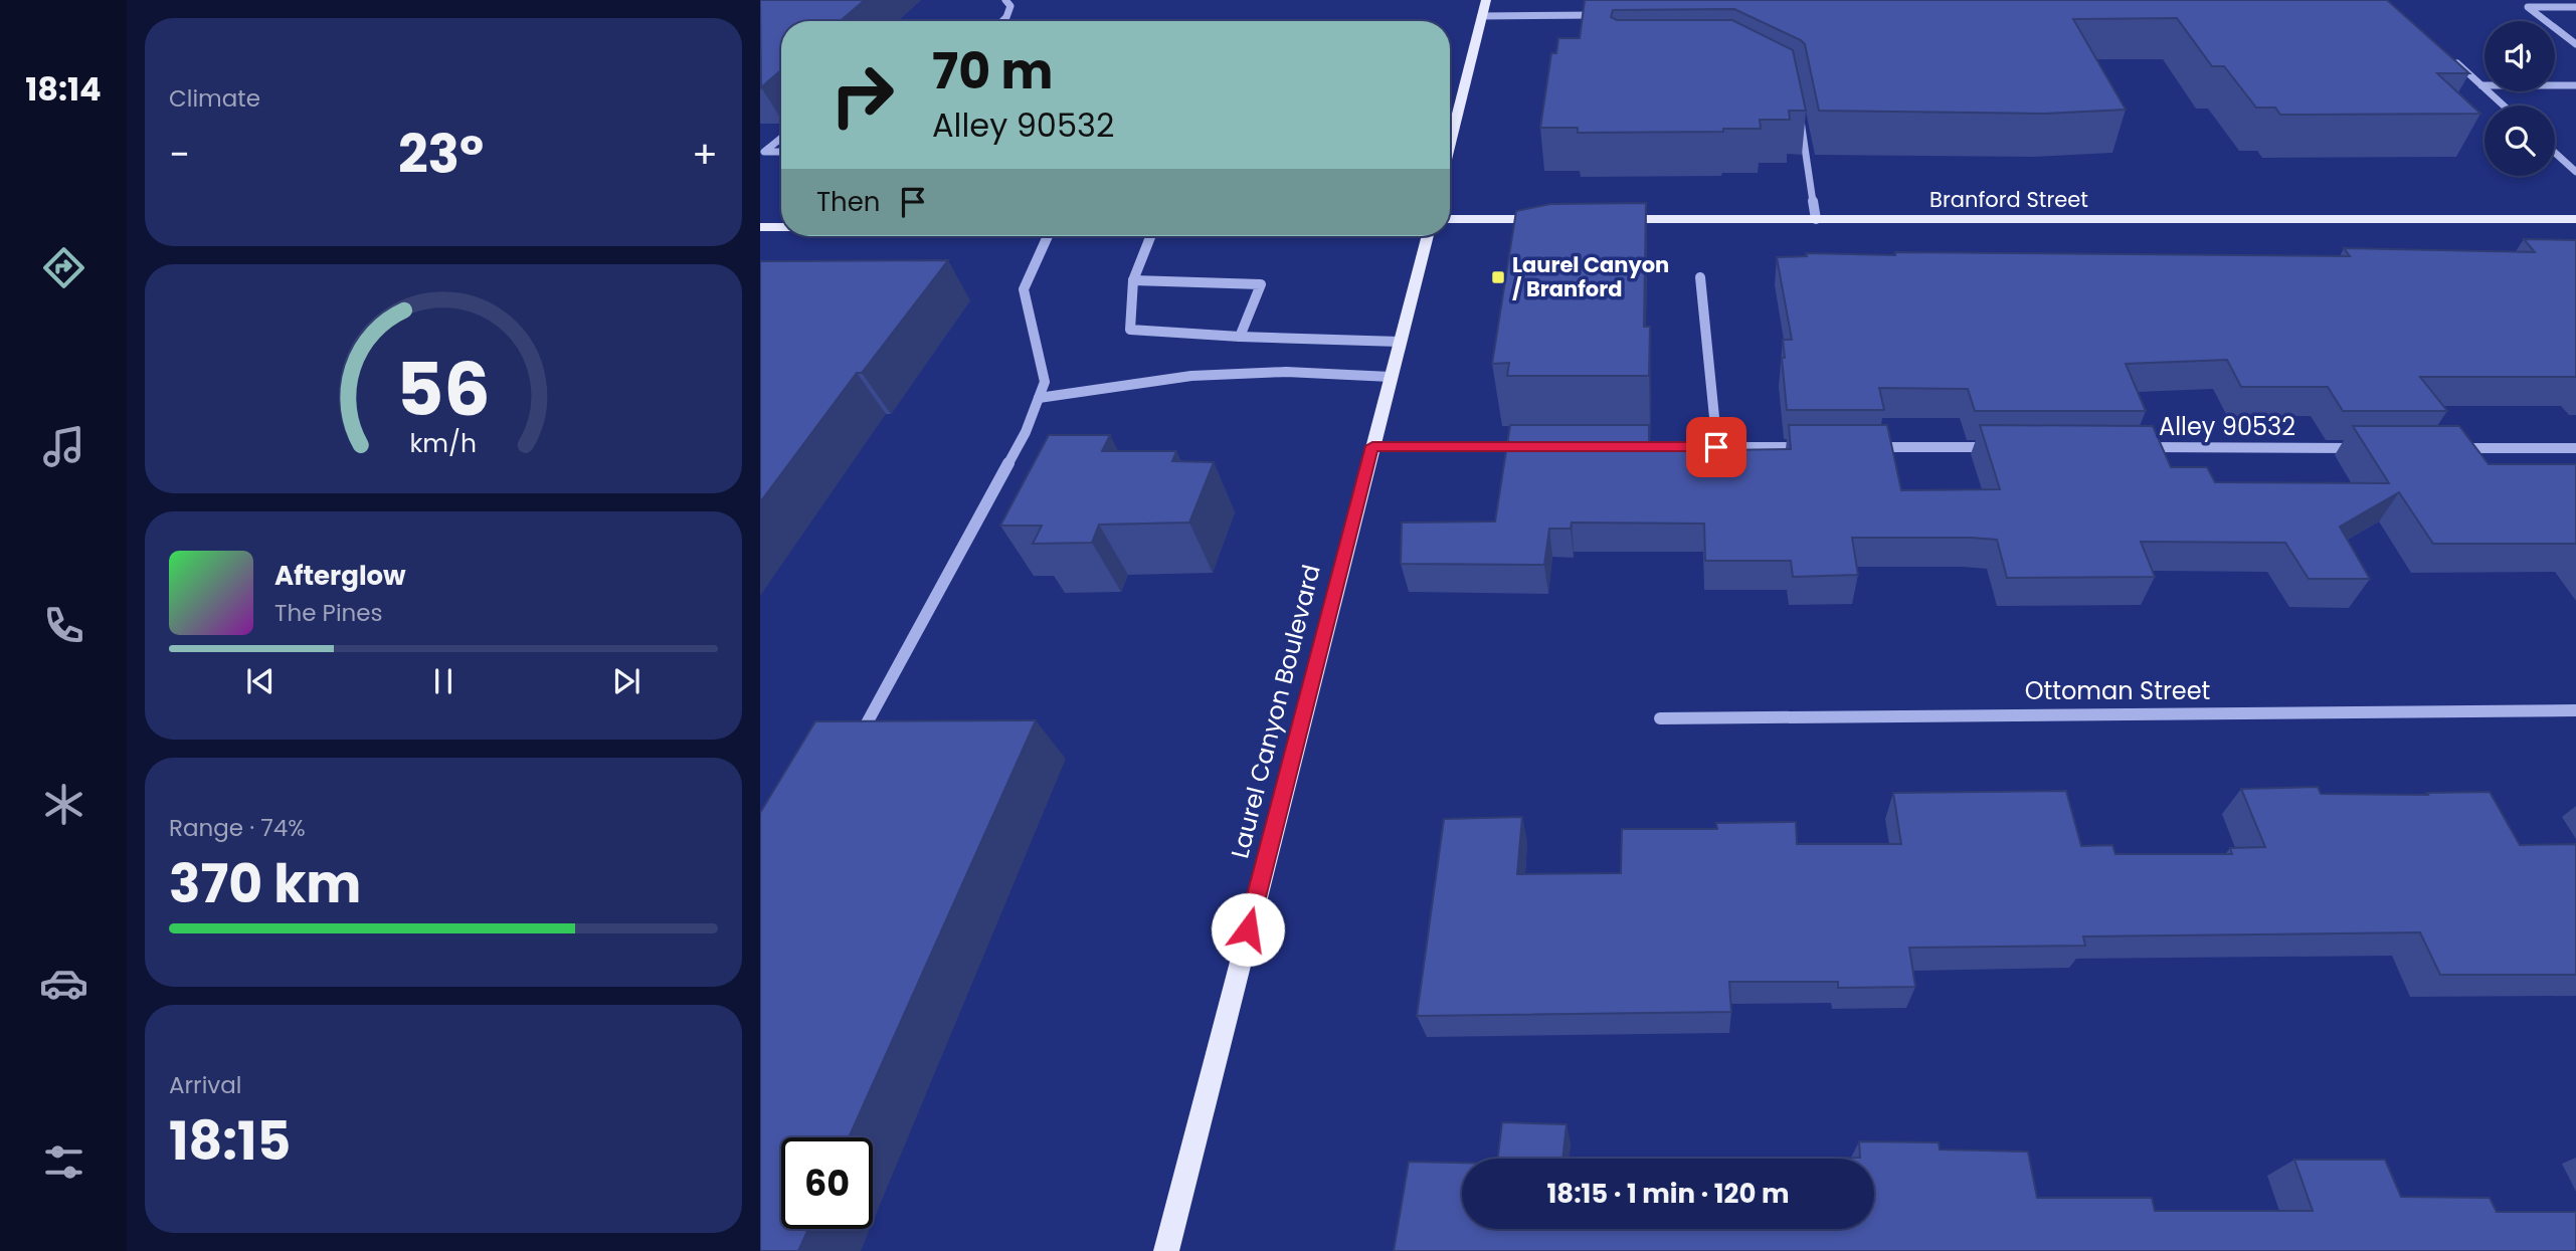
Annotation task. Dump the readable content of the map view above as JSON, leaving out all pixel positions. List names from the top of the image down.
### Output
{
  "streets": {
    "main road": ["Branford Street", "Laurel Canyon Boulevard"],
    "street": ["Ottoman Street"],
    "lane": ["Alley 90532"]
  },
  "places": {
    "transit": ["Laurel Canyon / Branford"]
  },
  "page": {
    "tabs": "18:14",
    "tile": [
      "Climate",
      ["Range · 74%", "370 km"],
      ["Arrival", "18:15"]
    ],
    "turn": ["70 m", "Alley 90532"],
    "heat": ["−", "23°", "+"],
    "then": "Then",
    "song": ["Afterglow", "The Pines"],
    "limit": "60",
    "trip": "18:15 · 1 min · 120 m",
    "gauge": ["56", "km/h"]
  }
}
